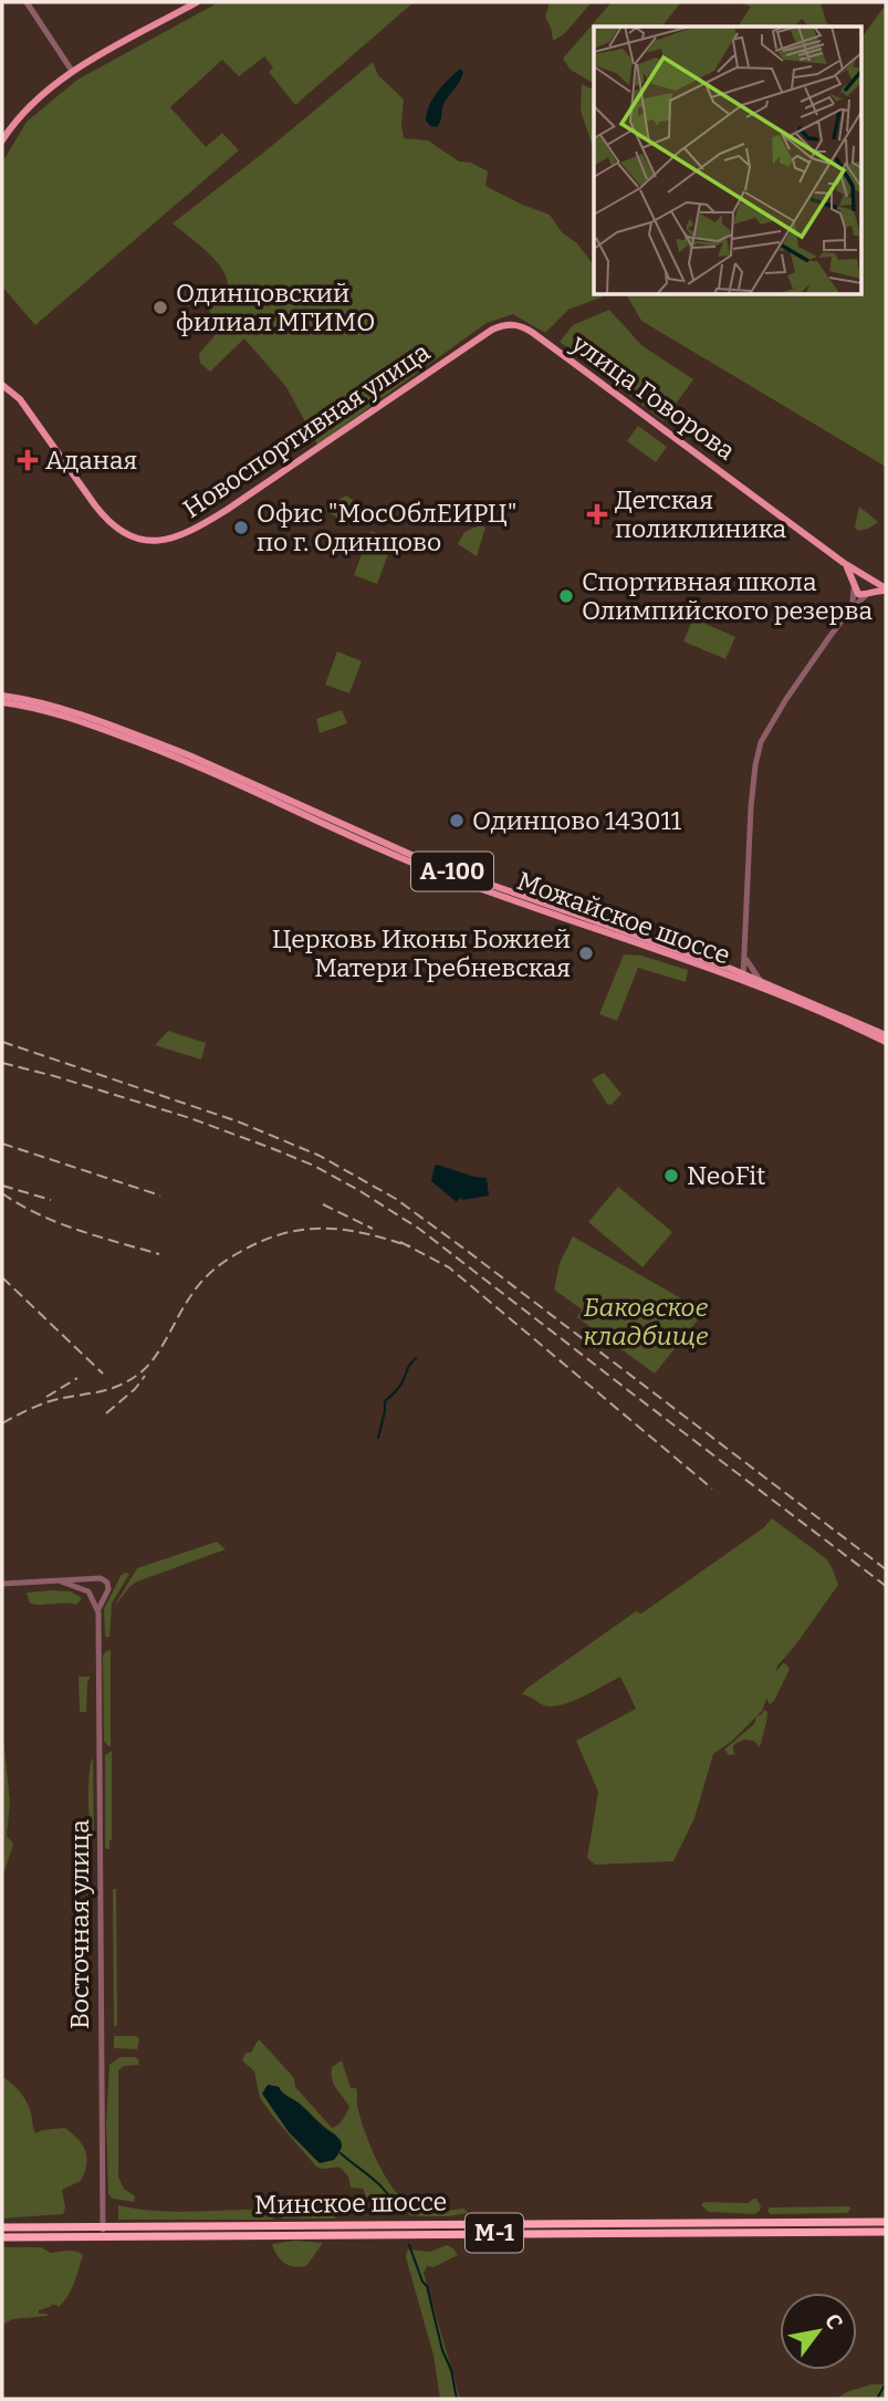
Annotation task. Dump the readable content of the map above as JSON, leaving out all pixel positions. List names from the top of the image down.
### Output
{
  "streets": {
    "highway": ["Минское шоссе", "М-1"],
    "main road": [
      "улица Говорова",
      "Новоспортивная улица",
      "А-100",
      "Можайское шоссе"
    ],
    "street": ["Восточная улица"]
  },
  "crossings": [
    ["улица Говорова", "Новоспортивная улица"],
    ["Восточная улица", "Минское шоссе"]
  ],
  "parks": ["Баковское кладбище"],
  "places": {
    "other": [
      "Одинцовский филиал МГИМО",
      "Офис \"МосОблЕИРЦ\" по г. Одинцово",
      "Спортивная школа Олимпийского резерва",
      "Одинцово 143011",
      "Церковь Иконы Божией Матери Гребневская",
      "NeoFit"
    ],
    "health": ["Аданая", "Детская поликлиника"]
  },
  "north": "top right"
}
